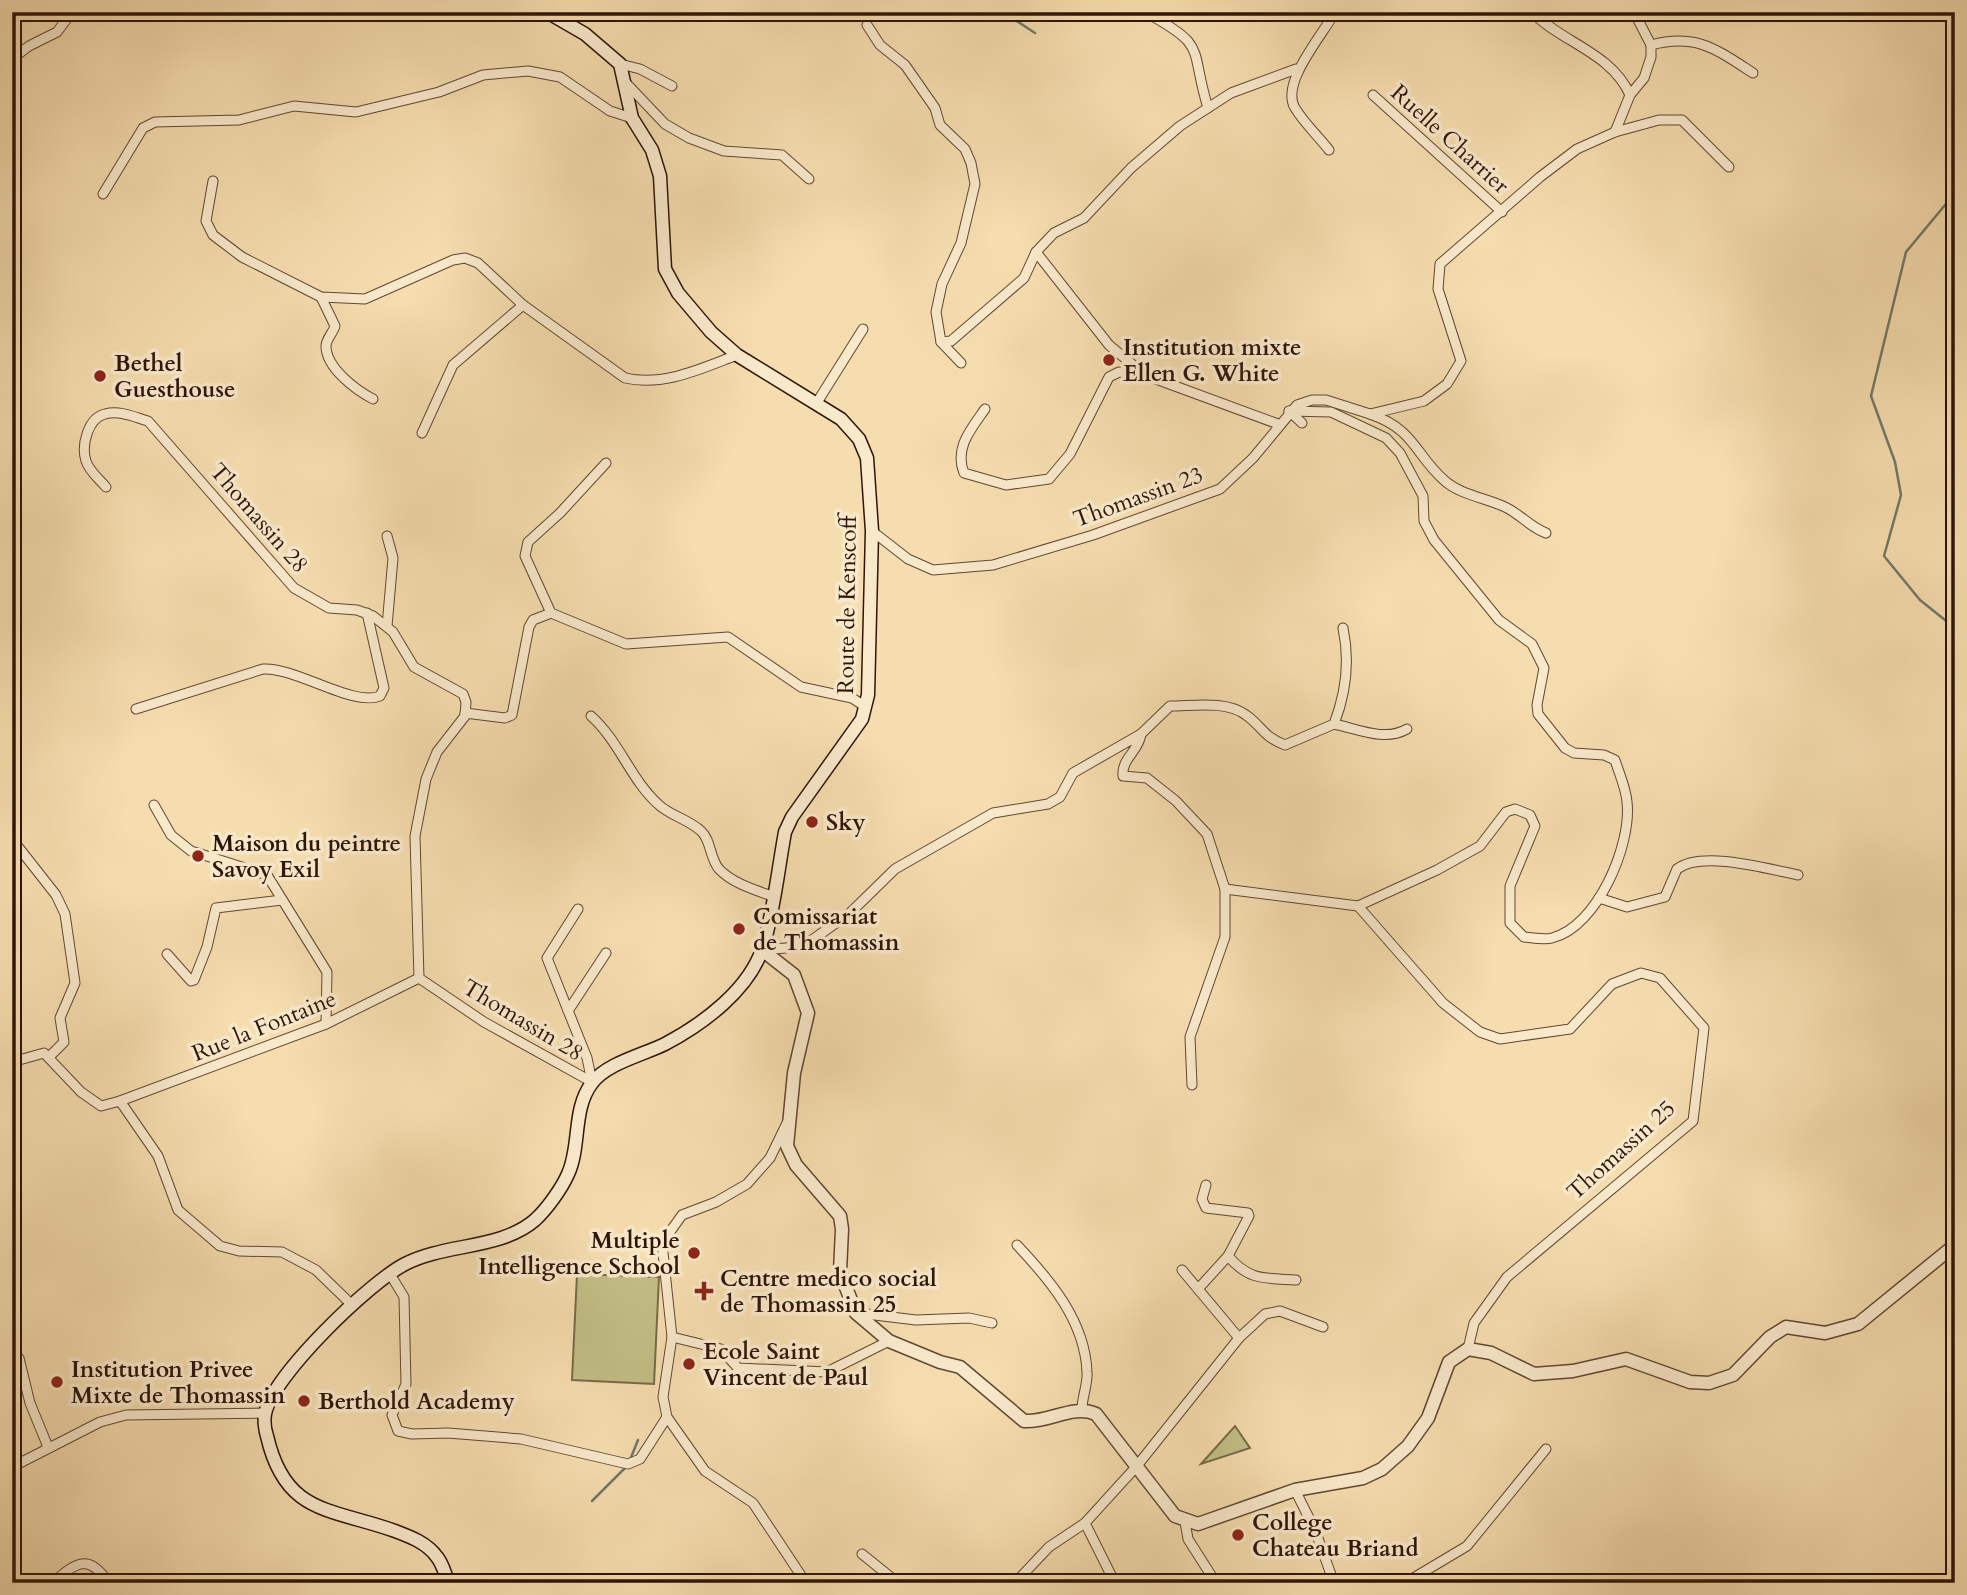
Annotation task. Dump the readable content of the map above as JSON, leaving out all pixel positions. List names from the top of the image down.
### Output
{
  "streets": {
    "main road": ["Route de Kenscoff", "Thomassin 25"],
    "street": [
      "Ruelle Charrier",
      "Thomassin 23",
      "Thomassin 28",
      "Rue la Fontaine"
    ]
  },
  "crossings": [
    ["Thomassin 23", "Route de Kenscoff"],
    ["Thomassin 28", "Route de Kenscoff"],
    ["Thomassin 28", "Rue la Fontaine"]
  ],
  "places": {
    "other": [
      "Institution mixte Ellen G. White",
      "Bethel Guesthouse",
      "Sky",
      "Maison du peintre Savoy Exil",
      "Comissariat de Thomassin",
      "Multiple Intelligence School",
      "Ecole Saint Vincent de Paul",
      "Institution Privee Mixte de Thomassin",
      "Berthold Academy",
      "College Chateau Briand"
    ],
    "health": ["Centre medico social de Thomassin 25"]
  }
}
